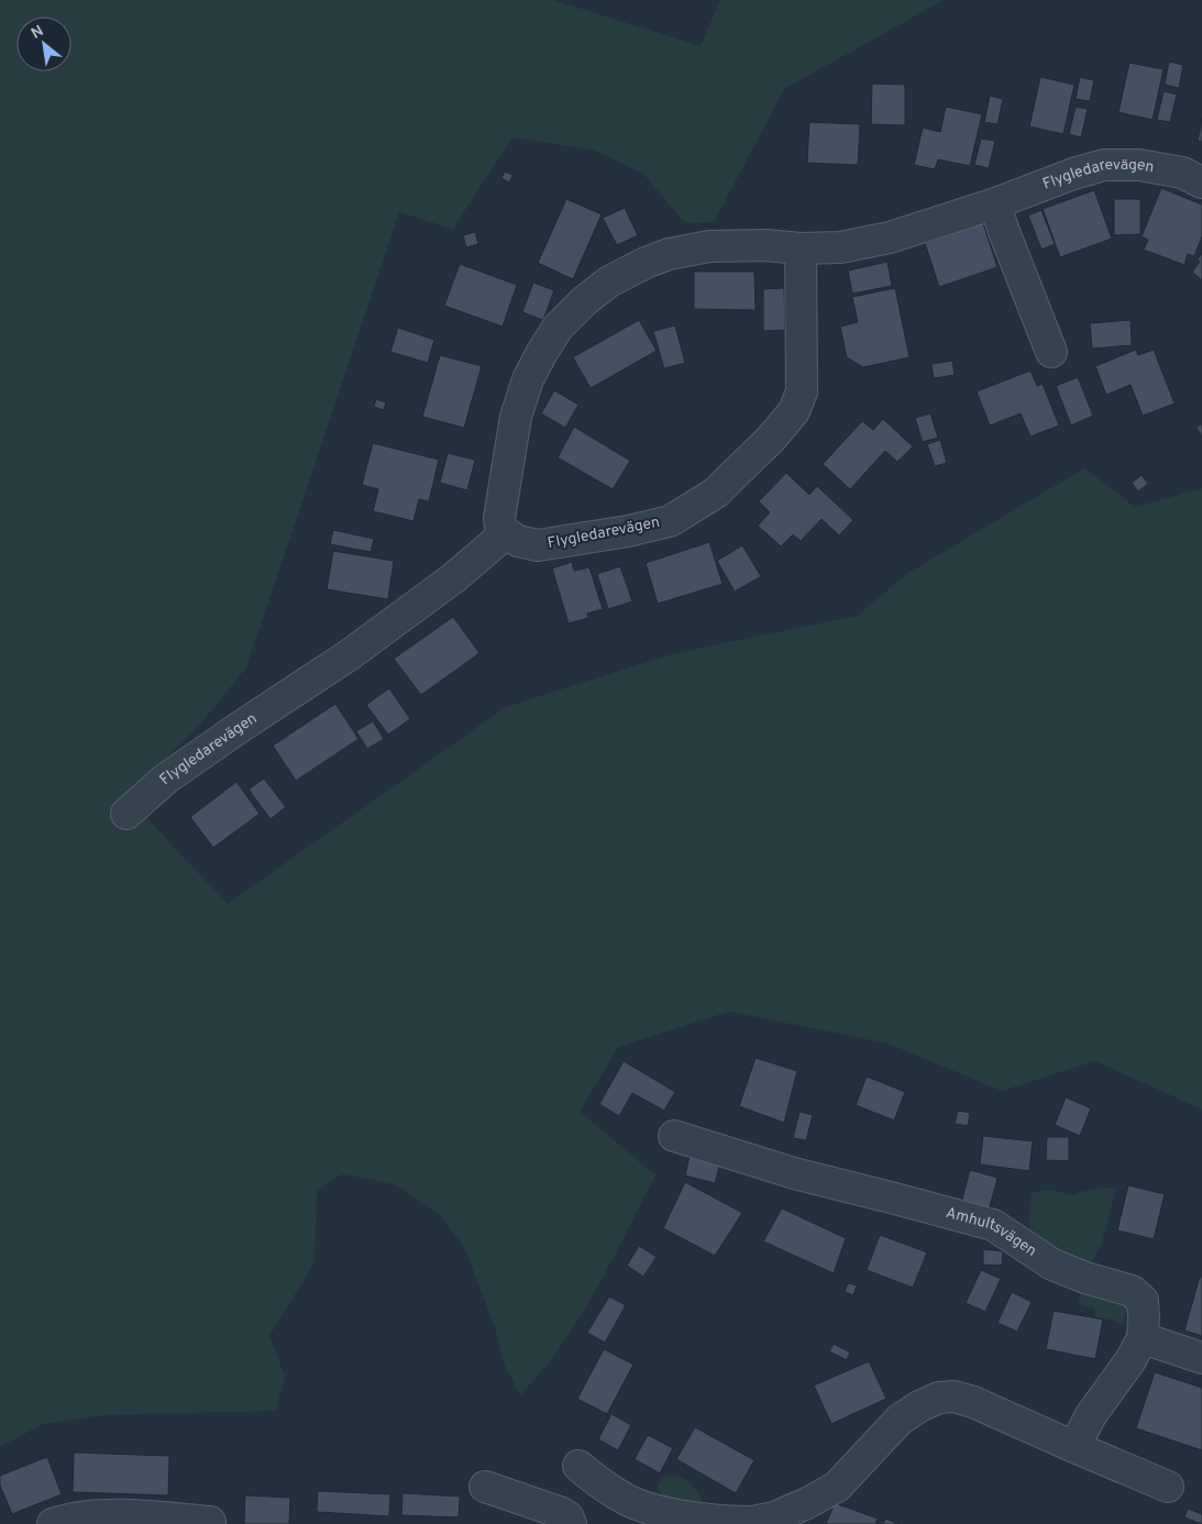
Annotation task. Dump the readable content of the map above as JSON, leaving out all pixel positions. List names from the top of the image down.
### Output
{
  "streets": {
    "street": ["Flygledarevägen", "Amhultsvägen"]
  },
  "north": "top left"
}
